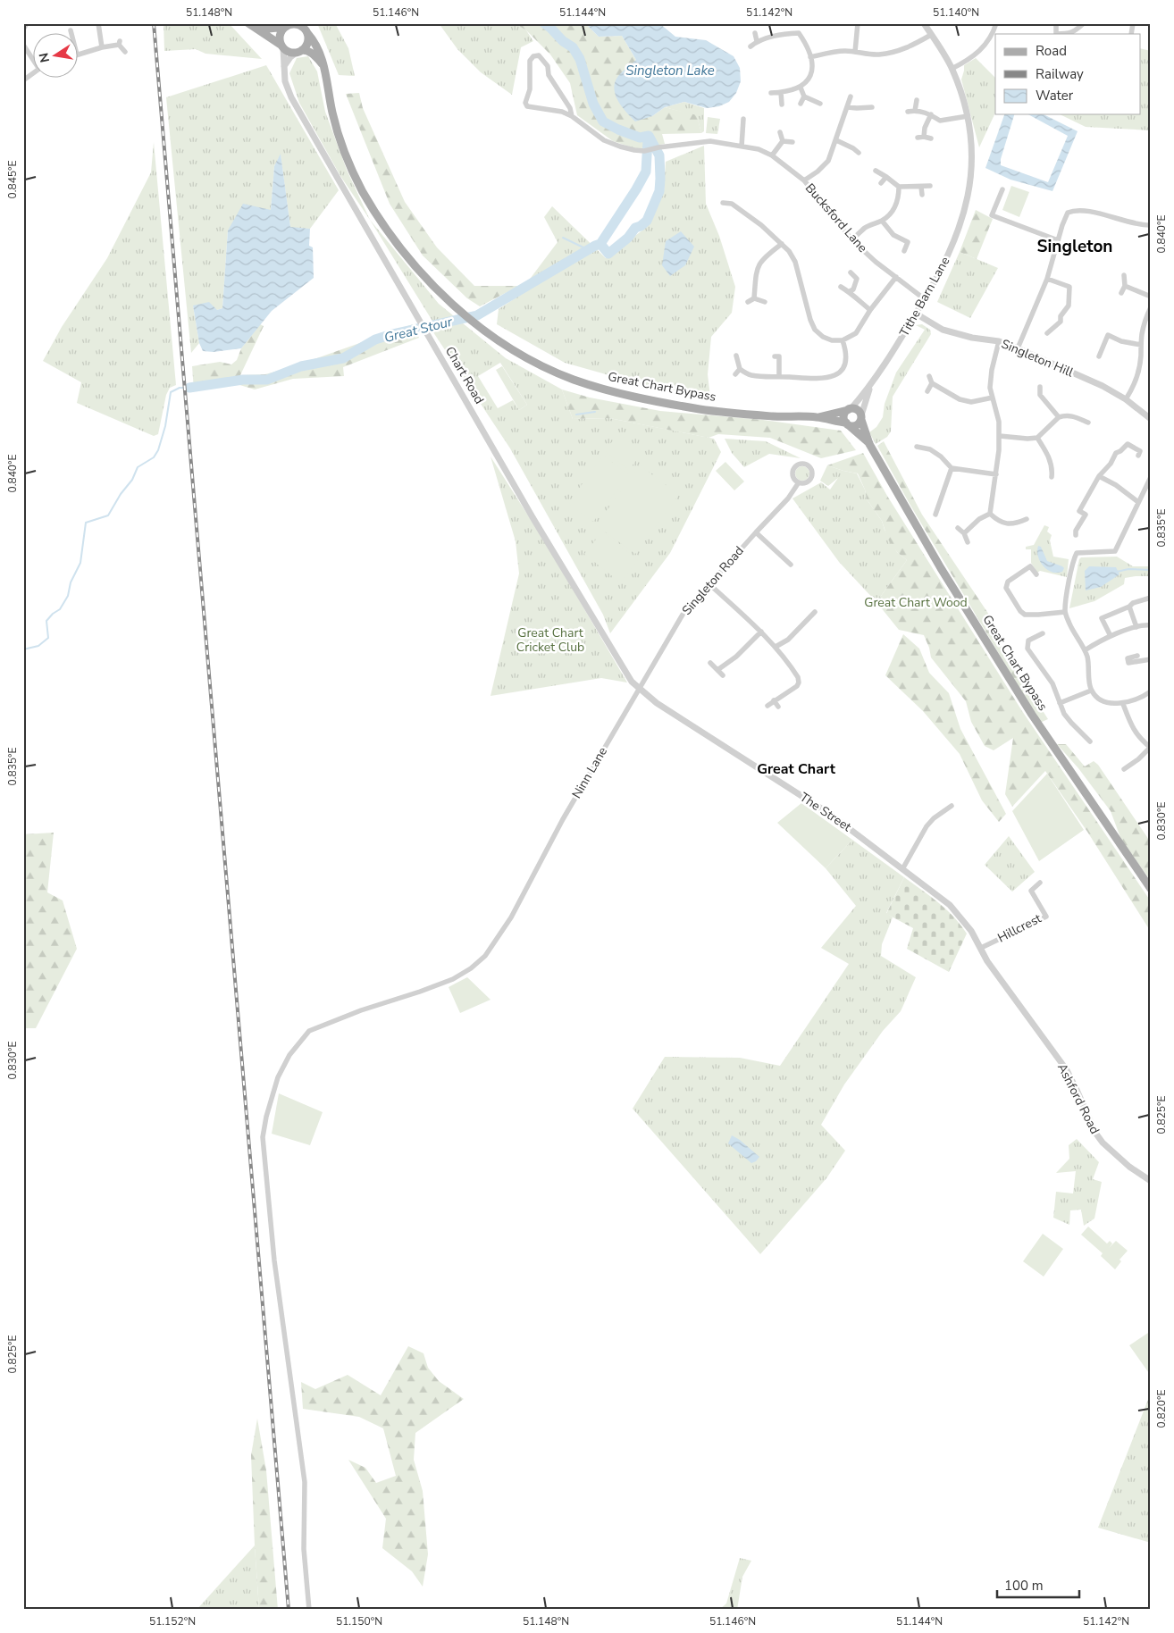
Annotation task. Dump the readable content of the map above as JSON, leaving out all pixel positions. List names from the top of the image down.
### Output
{
  "streets": {
    "main road": ["Great Chart Bypass"],
    "street": [
      "Bucksford Lane",
      "Tithe Barn Lane",
      "Singleton Hill",
      "Chart Road",
      "Singleton Road",
      "Ninn Lane",
      "The Street",
      "Hillcrest",
      "Ashford Road"
    ]
  },
  "crossings": [
    ["Bucksford Lane", "Tithe Barn Lane"],
    ["Tithe Barn Lane", "Singleton Hill"],
    ["Tithe Barn Lane", "Great Chart Bypass"],
    ["Chart Road", "Great Chart Bypass"],
    ["Chart Road", "Singleton Road"],
    ["Chart Road", "Ninn Lane"],
    ["Chart Road", "The Street"],
    ["Singleton Road", "Ninn Lane"],
    ["Singleton Road", "The Street"],
    ["Ninn Lane", "The Street"],
    ["The Street", "Hillcrest"],
    ["The Street", "Ashford Road"]
  ],
  "districts": ["Singleton", "Great Chart"],
  "water": ["Singleton Lake", "Great Stour"],
  "parks": ["Great Chart Wood", "Great Chart Cricket Club"],
  "legend": ["Road", "Railway", "Water"],
  "scale_bar": "100 m",
  "north": "left",
  "coordinates": [
    "51.148°N",
    "51.146°N",
    "51.144°N",
    "51.142°N",
    "51.140°N",
    "0.845°E",
    "0.840°E",
    "0.835°E",
    "0.830°E",
    "0.825°E",
    "0.820°E",
    "51.152°N",
    "51.150°N"
  ]
}
